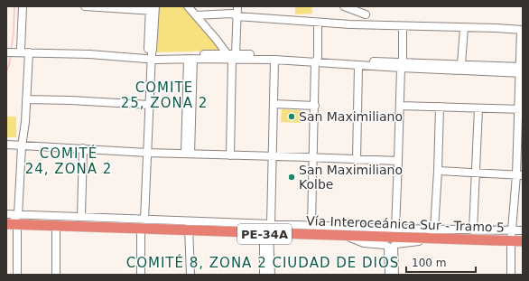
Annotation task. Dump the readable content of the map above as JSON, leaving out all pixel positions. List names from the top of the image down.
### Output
{
  "streets": {
    "highway": ["Vía Interoceánica Sur - Tramo 5", "PE-34A"]
  },
  "districts": ["COMITE 25, ZONA 2", "COMITÉ 24, ZONA 2", "COMITÉ 8, ZONA 2 CIUDAD DE DIOS"],
  "places": ["San Maximiliano", "San Maximiliano Kolbe"],
  "scale_bar": "100 m"
}
